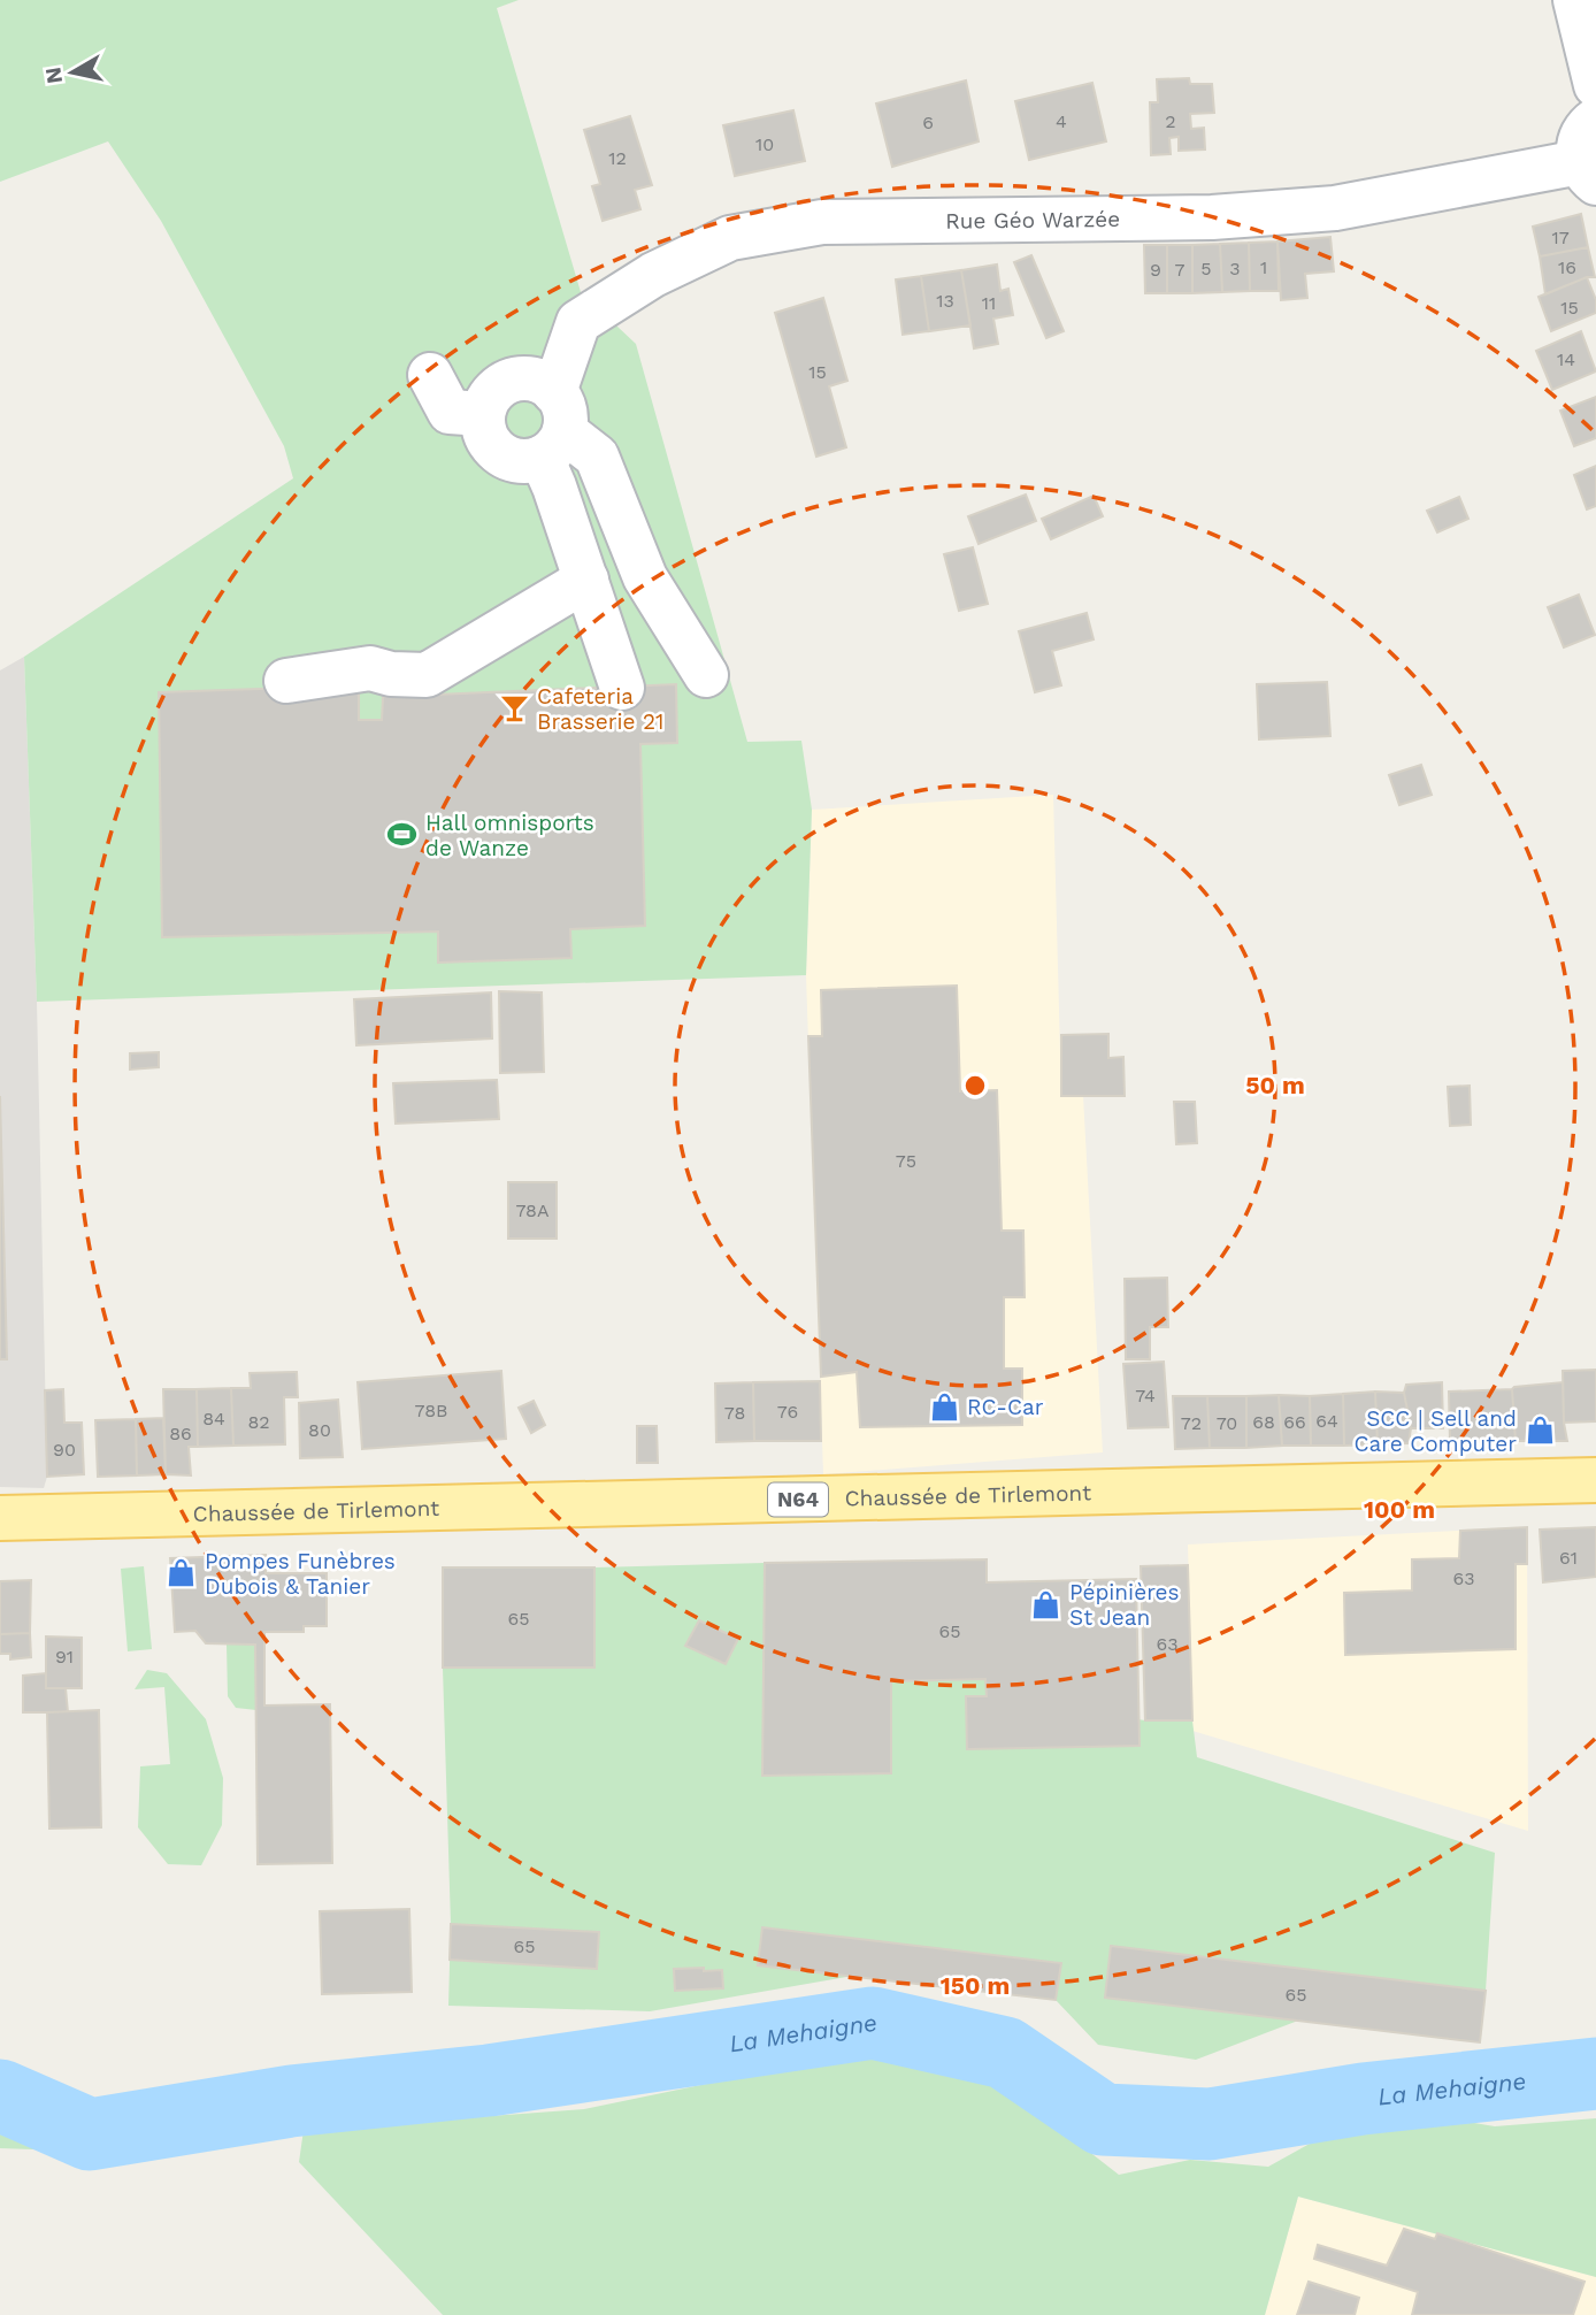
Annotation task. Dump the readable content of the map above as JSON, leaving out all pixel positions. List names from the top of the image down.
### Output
{
  "streets": {
    "main road": ["Chaussée de Tirlemont", "N64"],
    "street": ["Rue Géo Warzée"]
  },
  "water": ["La Mehaigne"],
  "places": {
    "bar": ["Cafeteria Brasserie 21"],
    "sports": ["Hall omnisports de Wanze"],
    "shop": [
      "RC-Car",
      "SCC | Sell and Care Computer",
      "Pompes Funèbres Dubois & Tanier",
      "Pépinières St Jean"
    ]
  },
  "house_numbers": [
    "4",
    "2",
    "6",
    "10",
    "12",
    "17",
    "1",
    "16",
    "5",
    "3",
    "9",
    "7",
    "13",
    "11",
    "15",
    "14",
    "15",
    "75",
    "78A",
    "74",
    "78B",
    "76",
    "78",
    "84",
    "64",
    "82",
    "68",
    "66",
    "72",
    "70",
    "80",
    "86",
    "90",
    "61",
    "63",
    "65",
    "65",
    "63",
    "91",
    "65",
    "65"
  ],
  "north": "left",
  "rings": ["50 m", "100 m", "150 m"]
}
